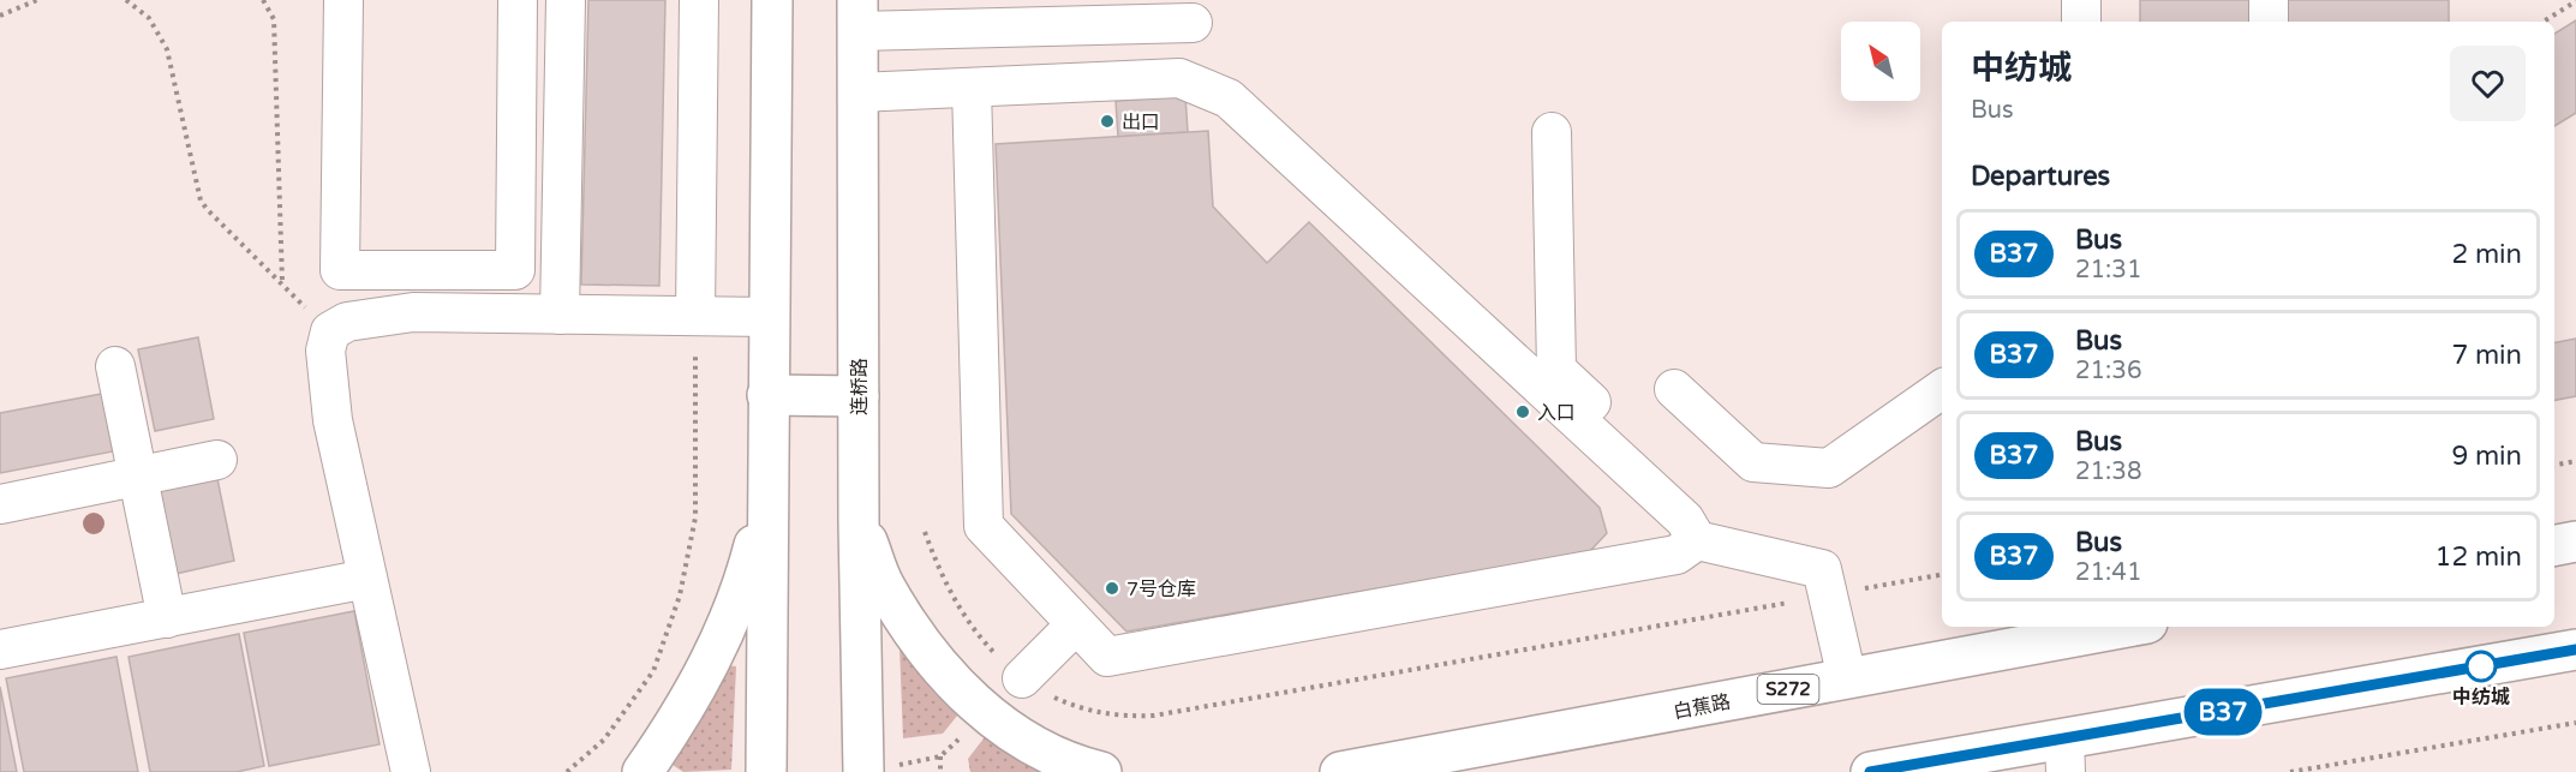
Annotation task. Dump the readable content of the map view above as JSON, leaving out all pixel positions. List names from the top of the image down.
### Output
{
  "streets": {
    "main road": ["连桥路", "S272", "白蕉路"]
  },
  "places": [
    "出口",
    "入口",
    "7号仓库",
    "中纺城"
  ],
  "lines": ["bus line B37"],
  "north": "top left",
  "page": {
    "on_map": "B37",
    "heading": [
      ["中纺城", "Bus"],
      "Departures"
    ],
    "list": [
      {
        "mark": "B37",
        "name": "Bus",
        "note": "21:31",
        "value": "2 min"
      },
      {
        "mark": "B37",
        "name": "Bus",
        "note": "21:36",
        "value": "7 min"
      },
      {
        "mark": "B37",
        "name": "Bus",
        "note": "21:38",
        "value": "9 min"
      },
      {
        "mark": "B37",
        "name": "Bus",
        "note": "21:41",
        "value": "12 min"
      }
    ]
  }
}
